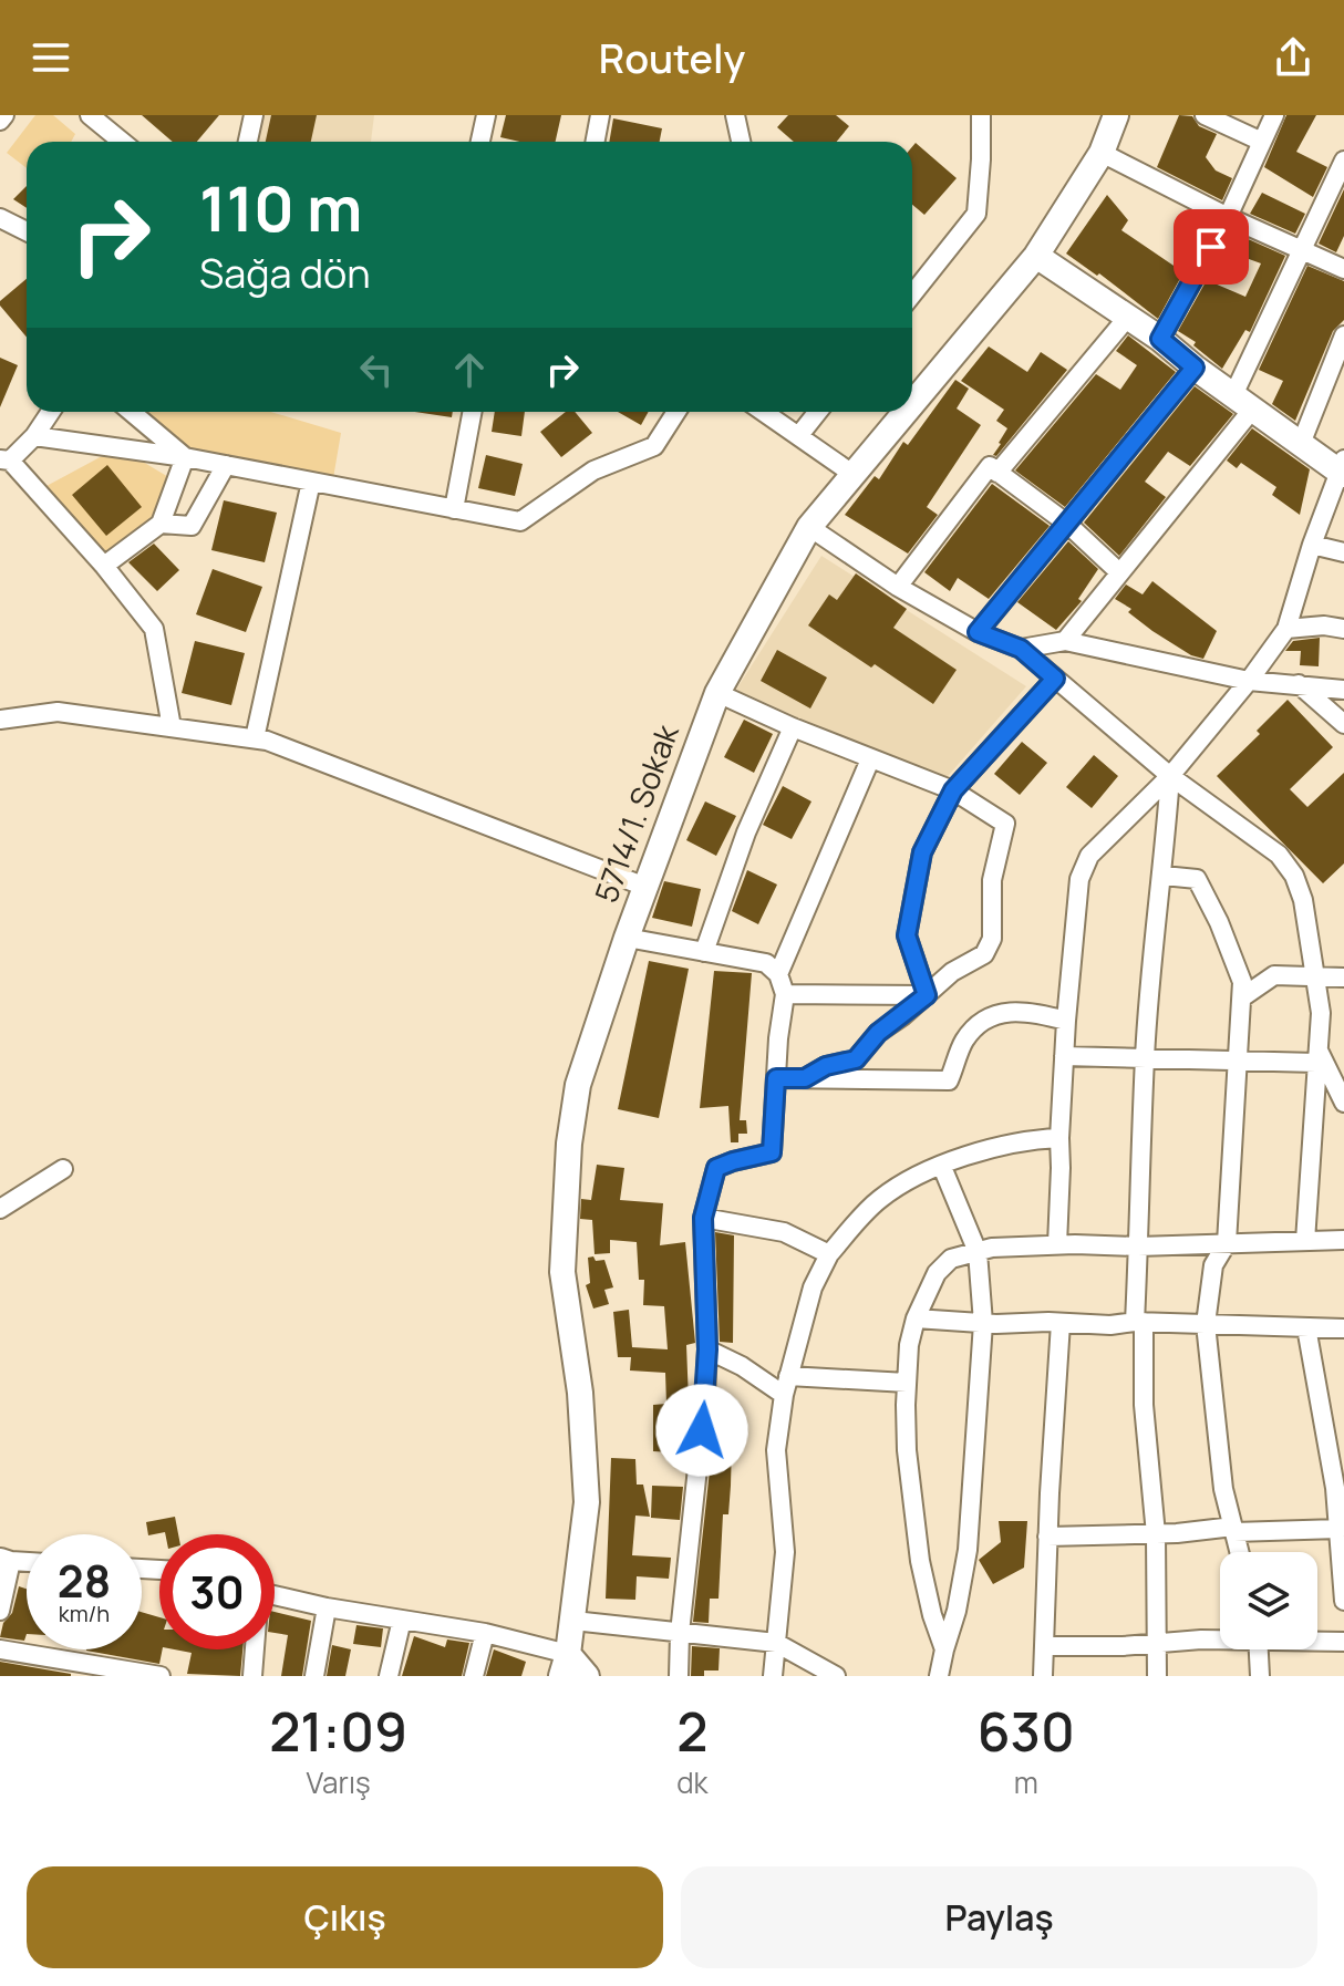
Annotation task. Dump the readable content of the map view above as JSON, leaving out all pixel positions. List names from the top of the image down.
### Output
{
  "streets": {
    "main road": ["5714/1. Sokak"]
  },
  "page": {
    "header": "Routely",
    "turn": ["110 m", "Sağa dön"],
    "speed": "28 km/h",
    "limit": "30",
    "eta": [
      "21:09",
      "Varış",
      "2",
      "dk",
      "630",
      "m"
    ],
    "buttons": ["Çıkış", "Paylaş"]
  }
}
